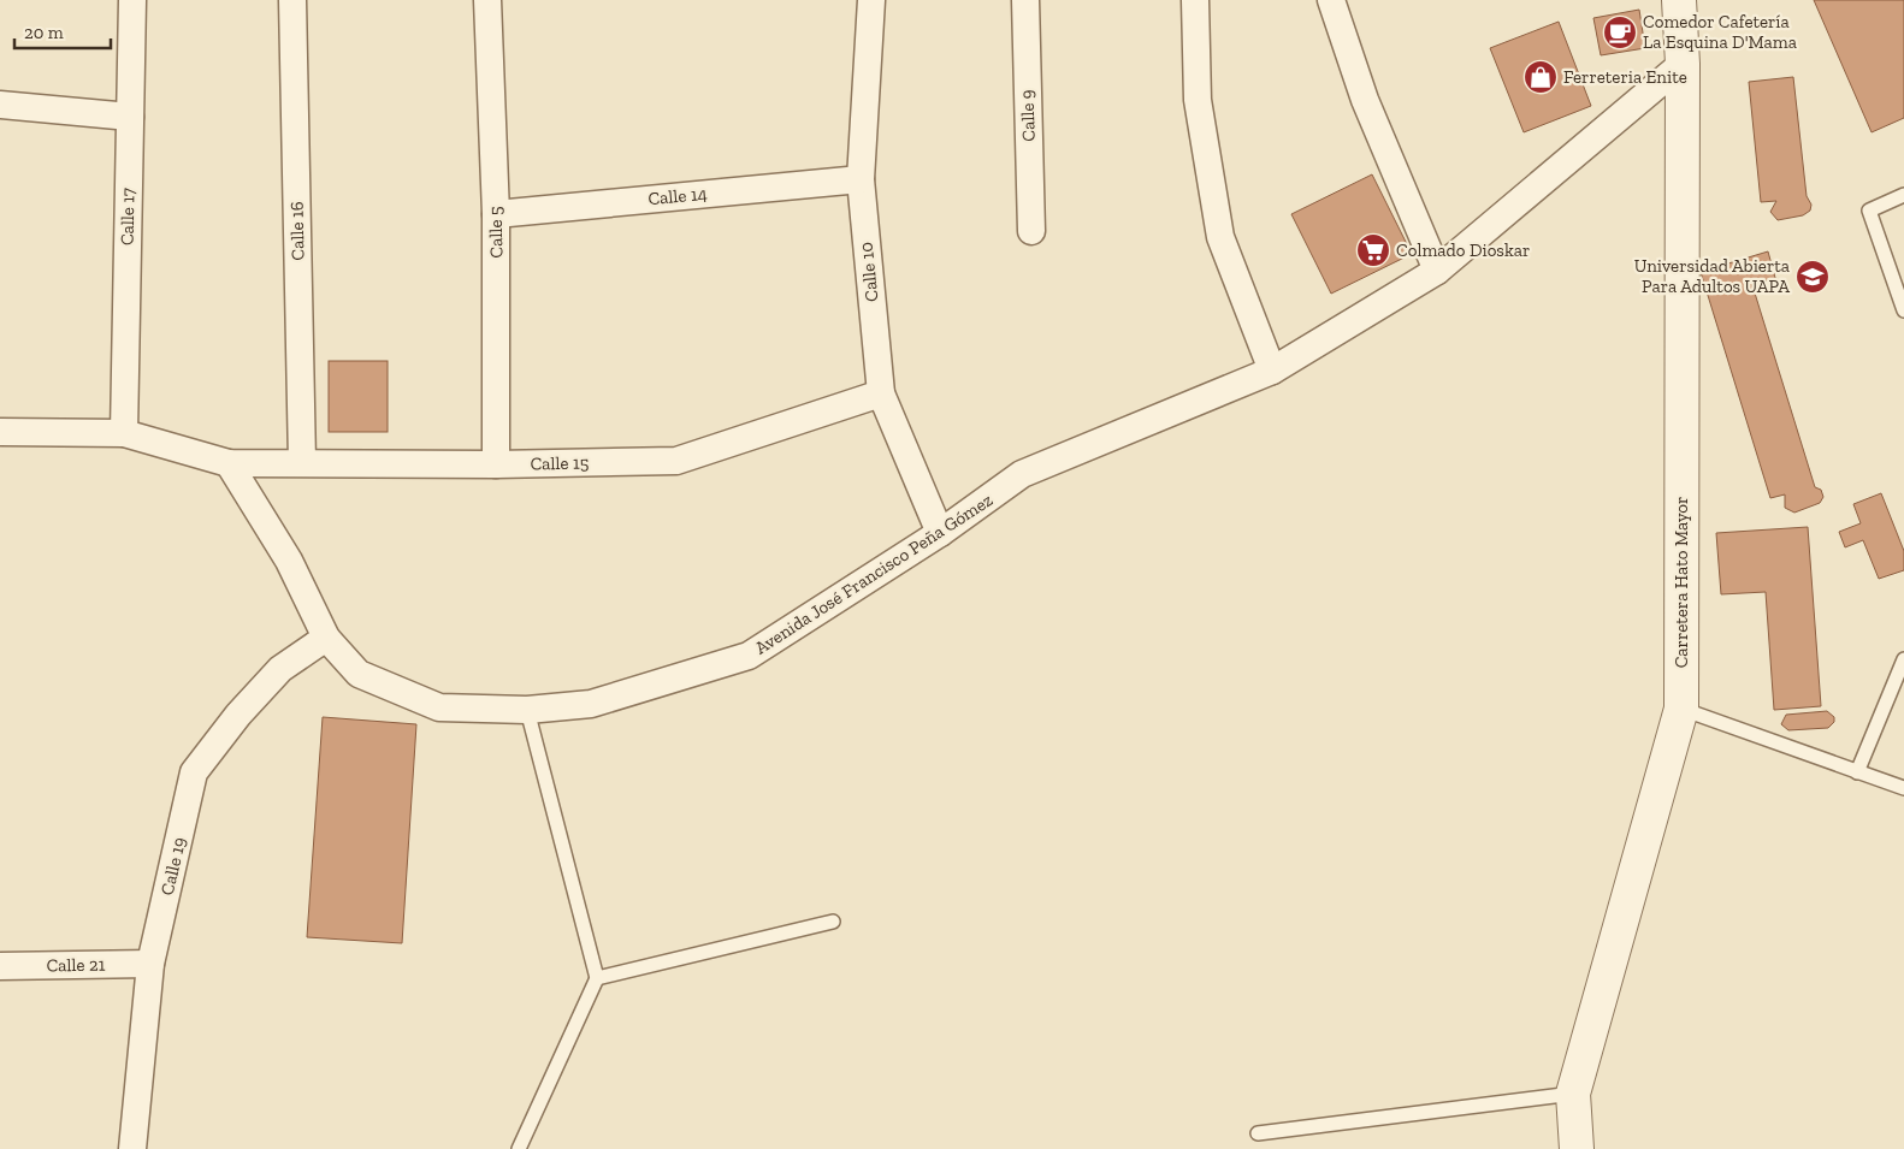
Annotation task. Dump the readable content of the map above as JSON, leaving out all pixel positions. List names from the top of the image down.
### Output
{
  "streets": {
    "street": [
      "Calle 9",
      "Calle 14",
      "Calle 17",
      "Calle 16",
      "Calle 5",
      "Calle 10",
      "Calle 15",
      "Avenida José Francisco Peña Gómez",
      "Carretera Hato Mayor",
      "Calle 19",
      "Calle 21"
    ]
  },
  "crossings": [
    ["Calle 14", "Calle 5"],
    ["Calle 14", "Calle 10"],
    ["Calle 16", "Calle 15"],
    ["Calle 5", "Calle 15"],
    ["Calle 10", "Calle 15"],
    ["Calle 10", "Avenida José Francisco Peña Gómez"],
    ["Calle 15", "Avenida José Francisco Peña Gómez"],
    ["Avenida José Francisco Peña Gómez", "Carretera Hato Mayor"],
    ["Avenida José Francisco Peña Gómez", "Calle 19"],
    ["Calle 19", "Calle 21"]
  ],
  "places": {
    "cafe": ["Comedor Cafetería La Esquina D'Mama"],
    "shop": ["Ferreteria Enite"],
    "supermarket": ["Colmado Dioskar"],
    "school or university": ["Universidad Abierta Para Adultos UAPA"]
  },
  "scale_bar": "20 m"
}
